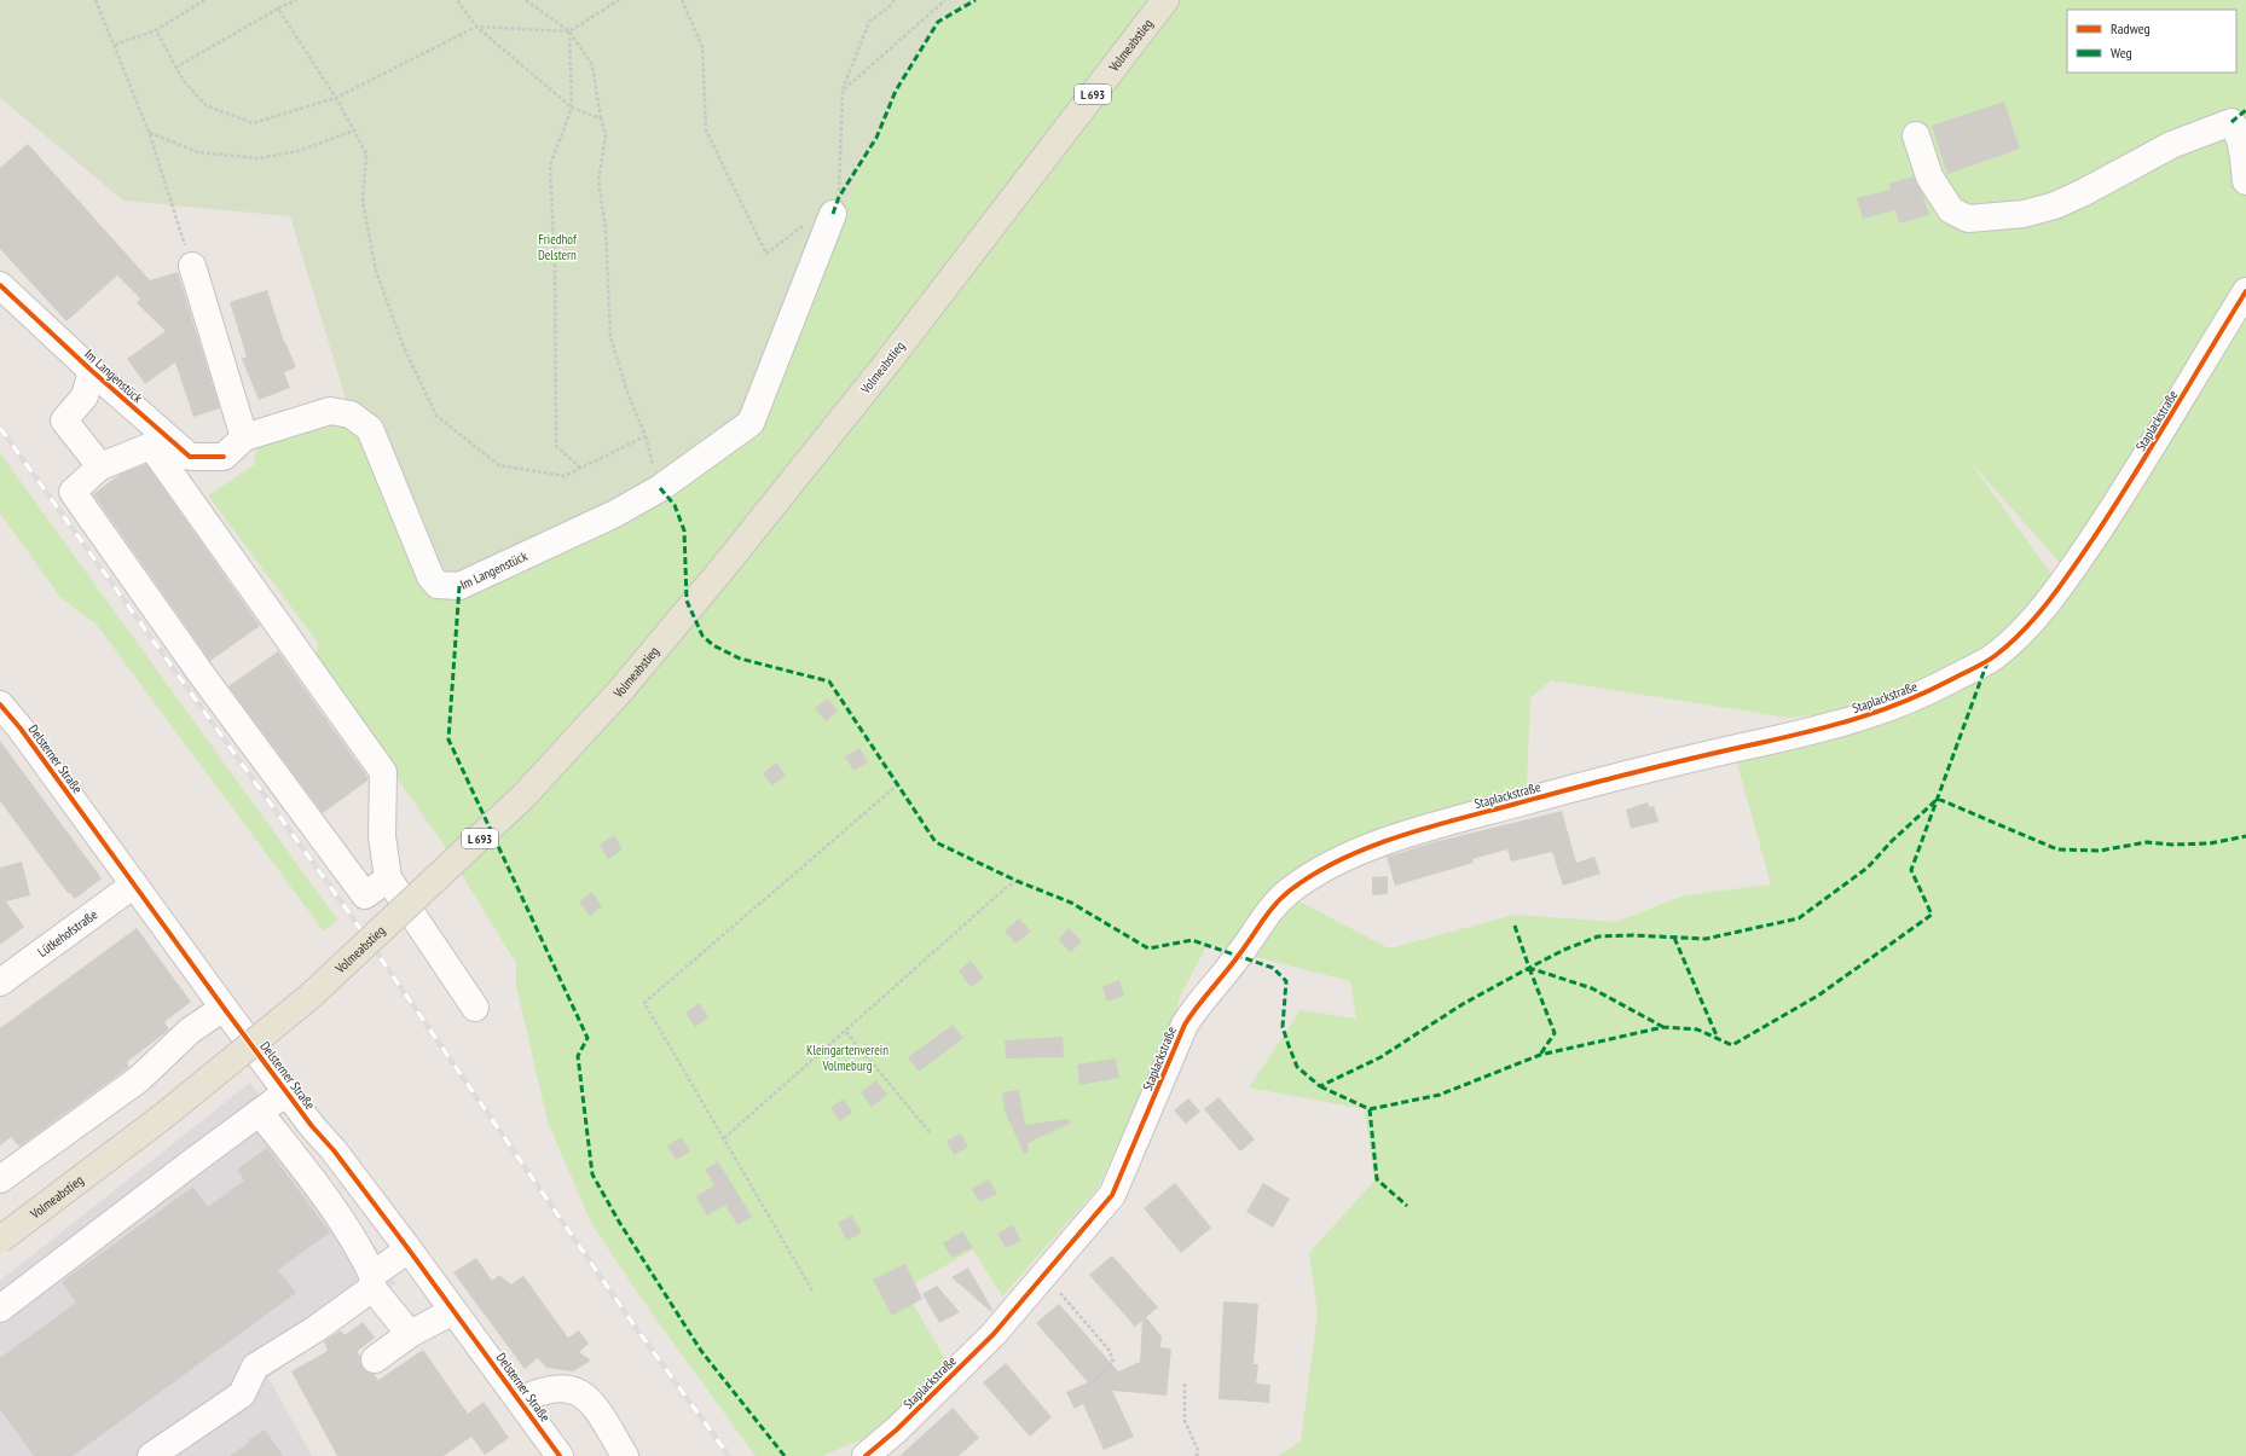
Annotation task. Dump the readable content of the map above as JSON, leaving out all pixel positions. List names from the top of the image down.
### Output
{
  "streets": {
    "main road": ["Volmeabstieg", "L 693"],
    "street": [
      "Im Langenstück",
      "Staplackstraße",
      "Delsterner Straße",
      "Lütkehofstraße"
    ]
  },
  "crossings": [
    ["Delsterner Straße", "Lütkehofstraße"]
  ],
  "parks": ["Friedhof Delstern", "Kleingartenverein Volmeburg"],
  "legend": ["Radweg", "Weg"]
}
